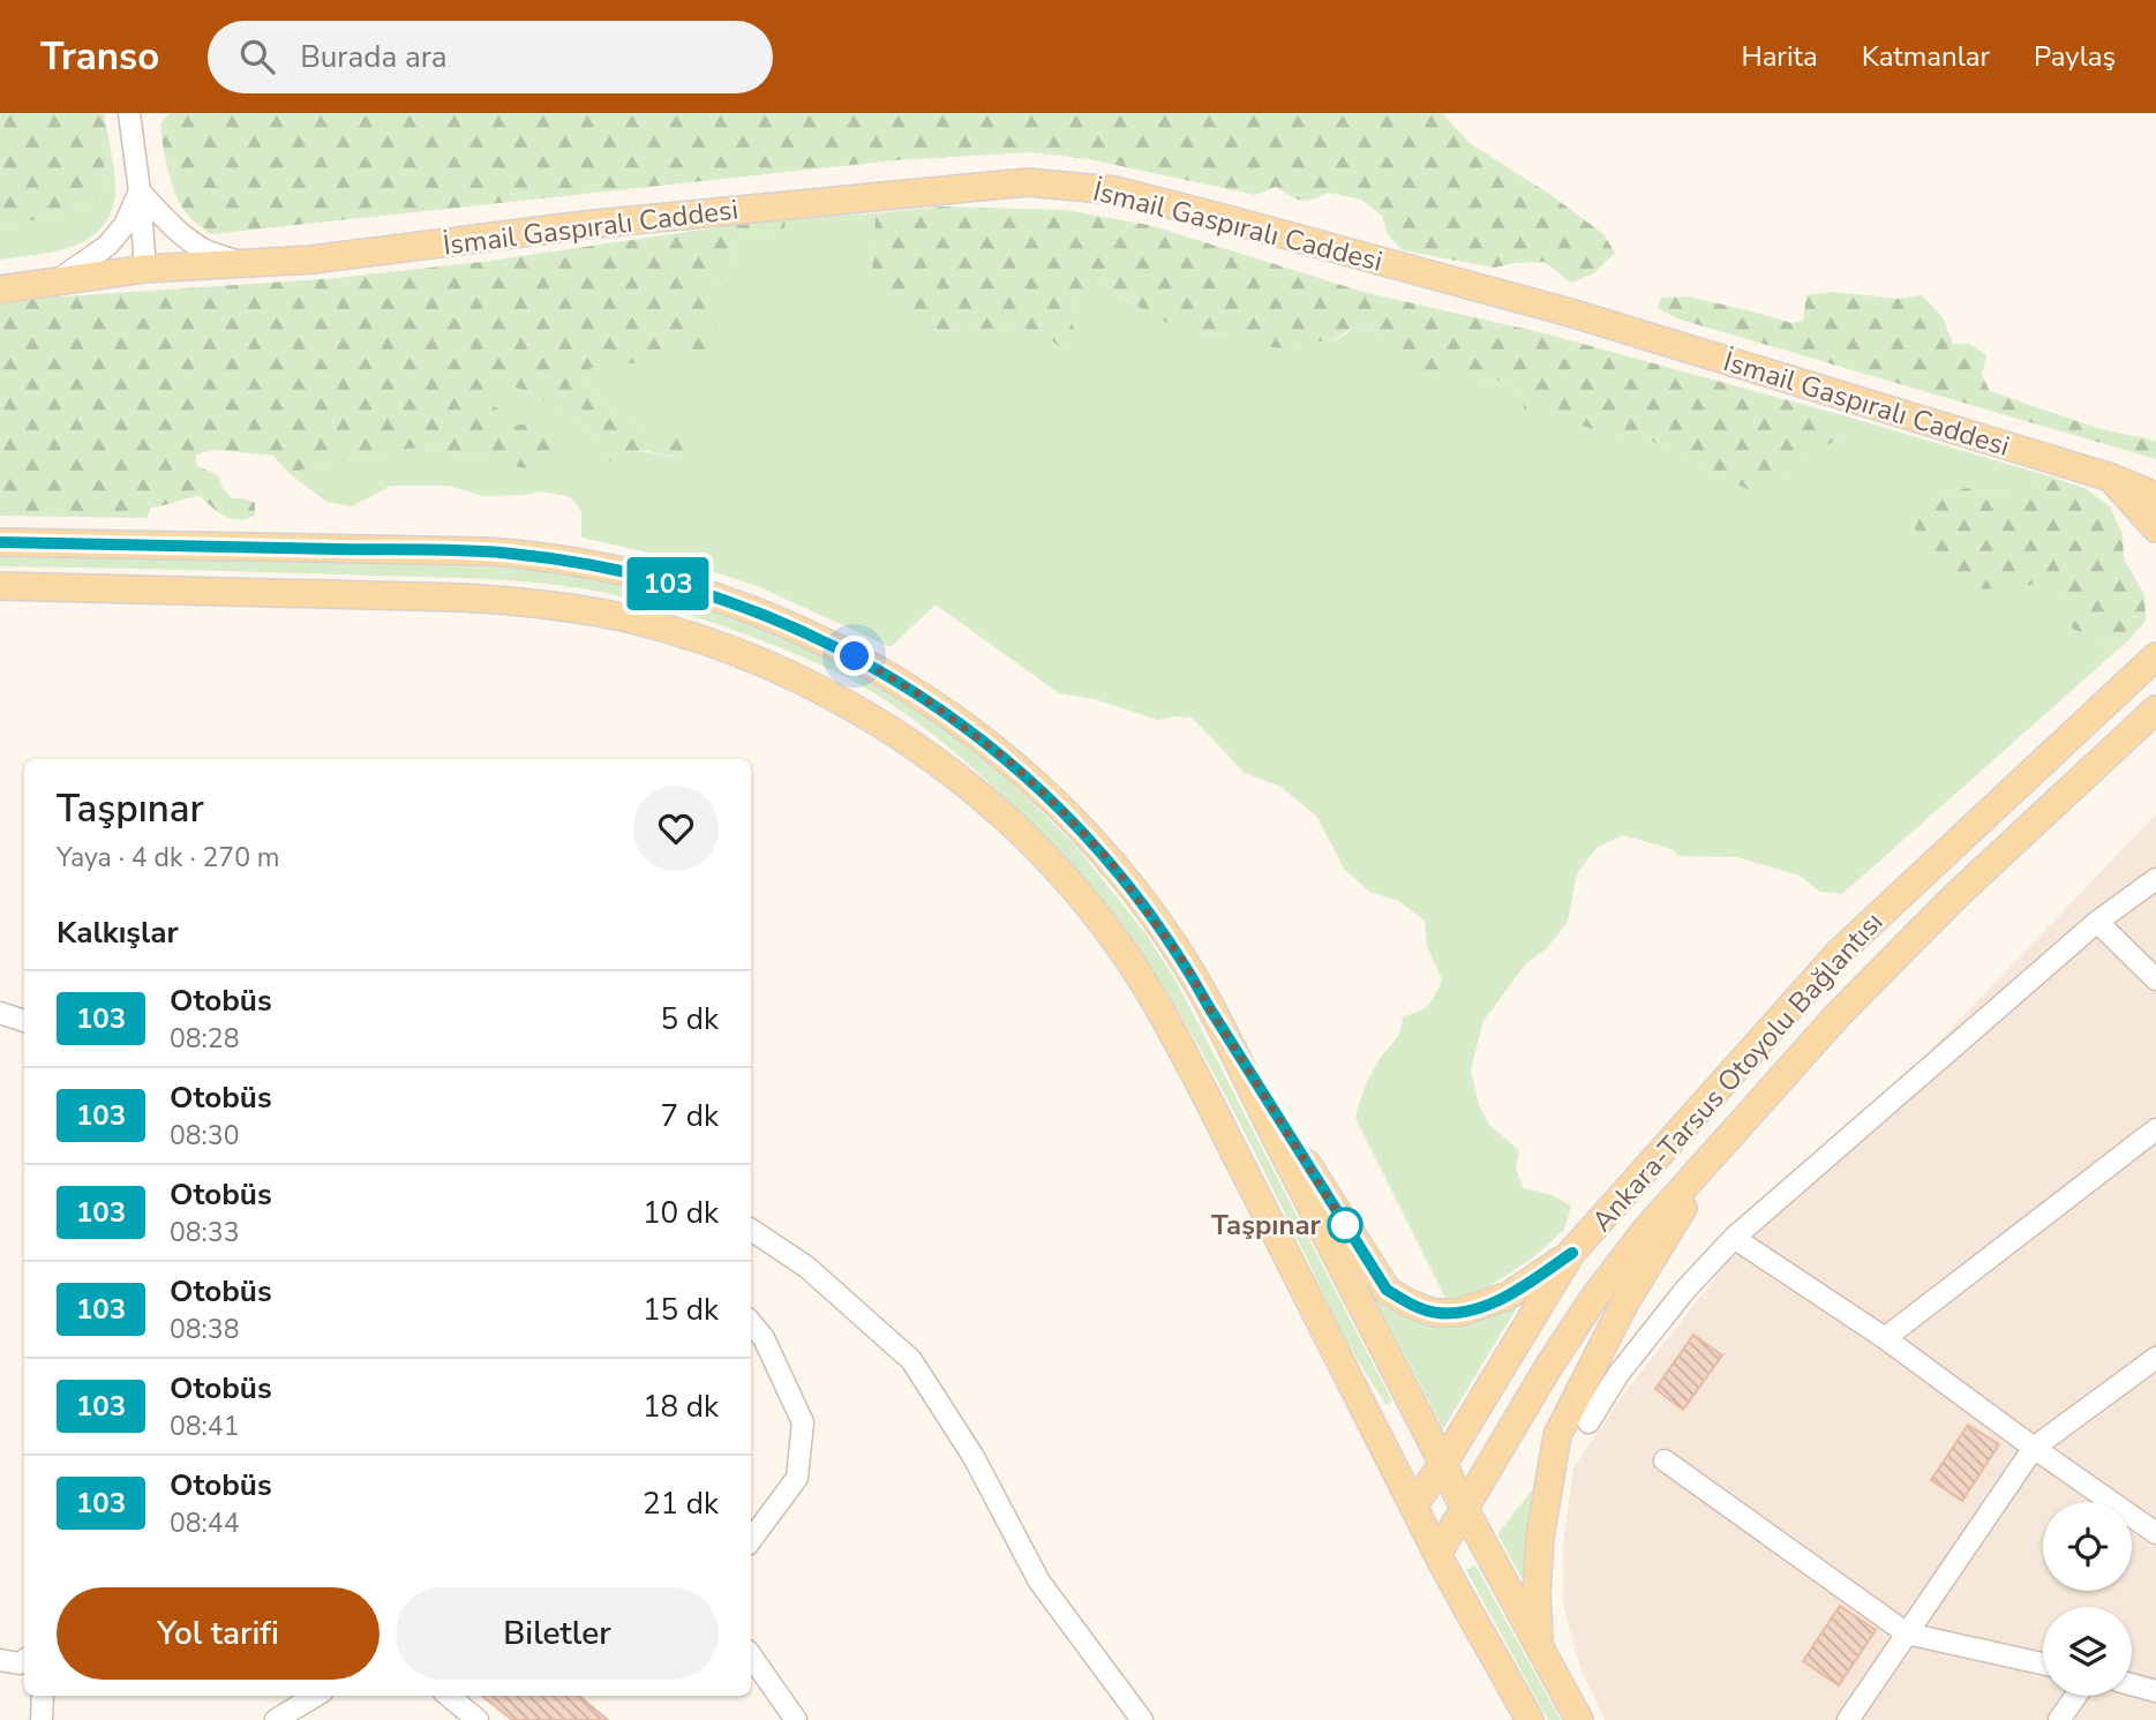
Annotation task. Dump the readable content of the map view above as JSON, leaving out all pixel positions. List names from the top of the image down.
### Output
{
  "streets": {
    "main road": ["İsmail Gaspıralı Caddesi", "Ankara-Tarsus Otoyolu Bağlantısı"]
  },
  "places": ["Taşpınar"],
  "lines": ["bus line 103"],
  "page": {
    "header": "Transo",
    "search": "Burada ara",
    "nav": ["Harita", "Katmanlar", "Paylaş"],
    "on_map": "103",
    "heading": [
      ["Taşpınar", "Yaya · 4 dk · 270 m"],
      "Kalkışlar"
    ],
    "list": [
      {
        "mark": "103",
        "name": "Otobüs",
        "note": "08:28",
        "value": "5 dk"
      },
      {
        "mark": "103",
        "name": "Otobüs",
        "note": "08:30",
        "value": "7 dk"
      },
      {
        "mark": "103",
        "name": "Otobüs",
        "note": "08:33",
        "value": "10 dk"
      },
      {
        "mark": "103",
        "name": "Otobüs",
        "note": "08:38",
        "value": "15 dk"
      },
      {
        "mark": "103",
        "name": "Otobüs",
        "note": "08:41",
        "value": "18 dk"
      },
      {
        "mark": "103",
        "name": "Otobüs",
        "note": "08:44",
        "value": "21 dk"
      }
    ],
    "buttons": ["Yol tarifi", "Biletler"]
  }
}
